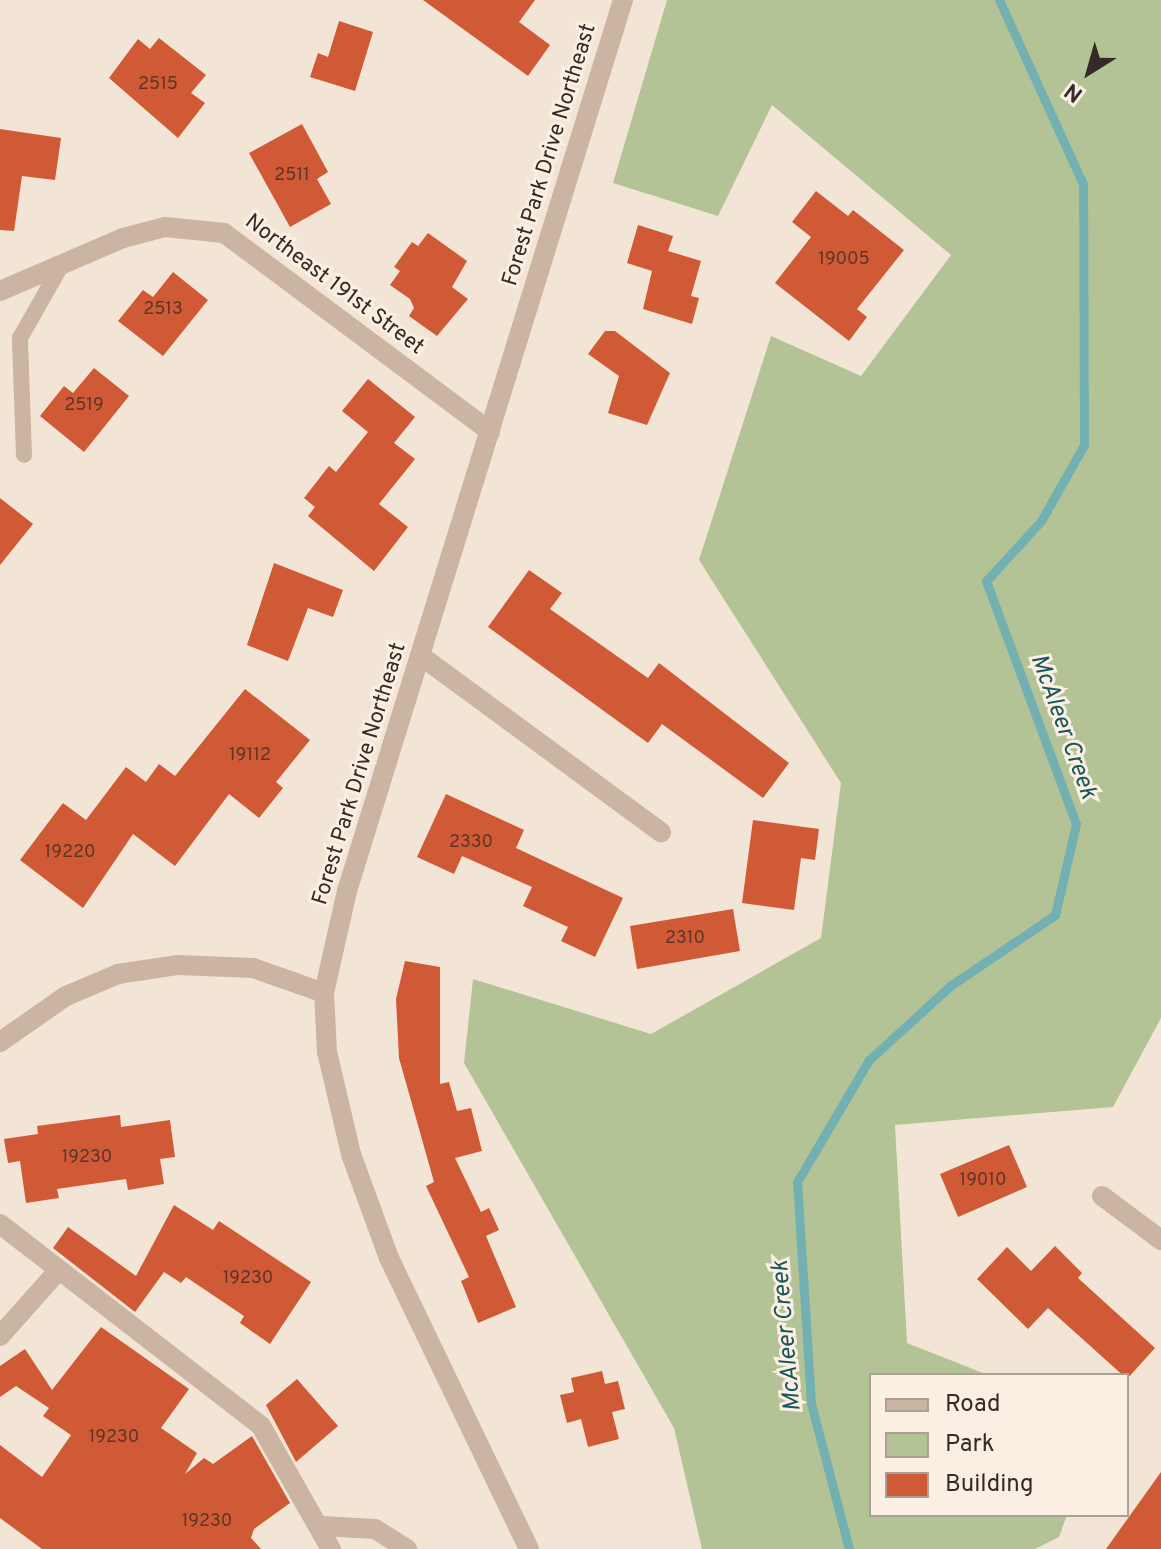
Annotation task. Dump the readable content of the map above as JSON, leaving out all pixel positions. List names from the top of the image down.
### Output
{
  "streets": {
    "street": ["Forest Park Drive Northeast", "Northeast 191st Street"]
  },
  "crossings": [
    ["Forest Park Drive Northeast", "Northeast 191st Street"]
  ],
  "water": ["McAleer Creek"],
  "house_numbers": [
    "2515",
    "2511",
    "19005",
    "2513",
    "2519",
    "19112",
    "2330",
    "19220",
    "2310",
    "19230",
    "19010",
    "19230",
    "19230",
    "19230"
  ],
  "legend": ["Road", "Park", "Building"],
  "north": "bottom left"
}
